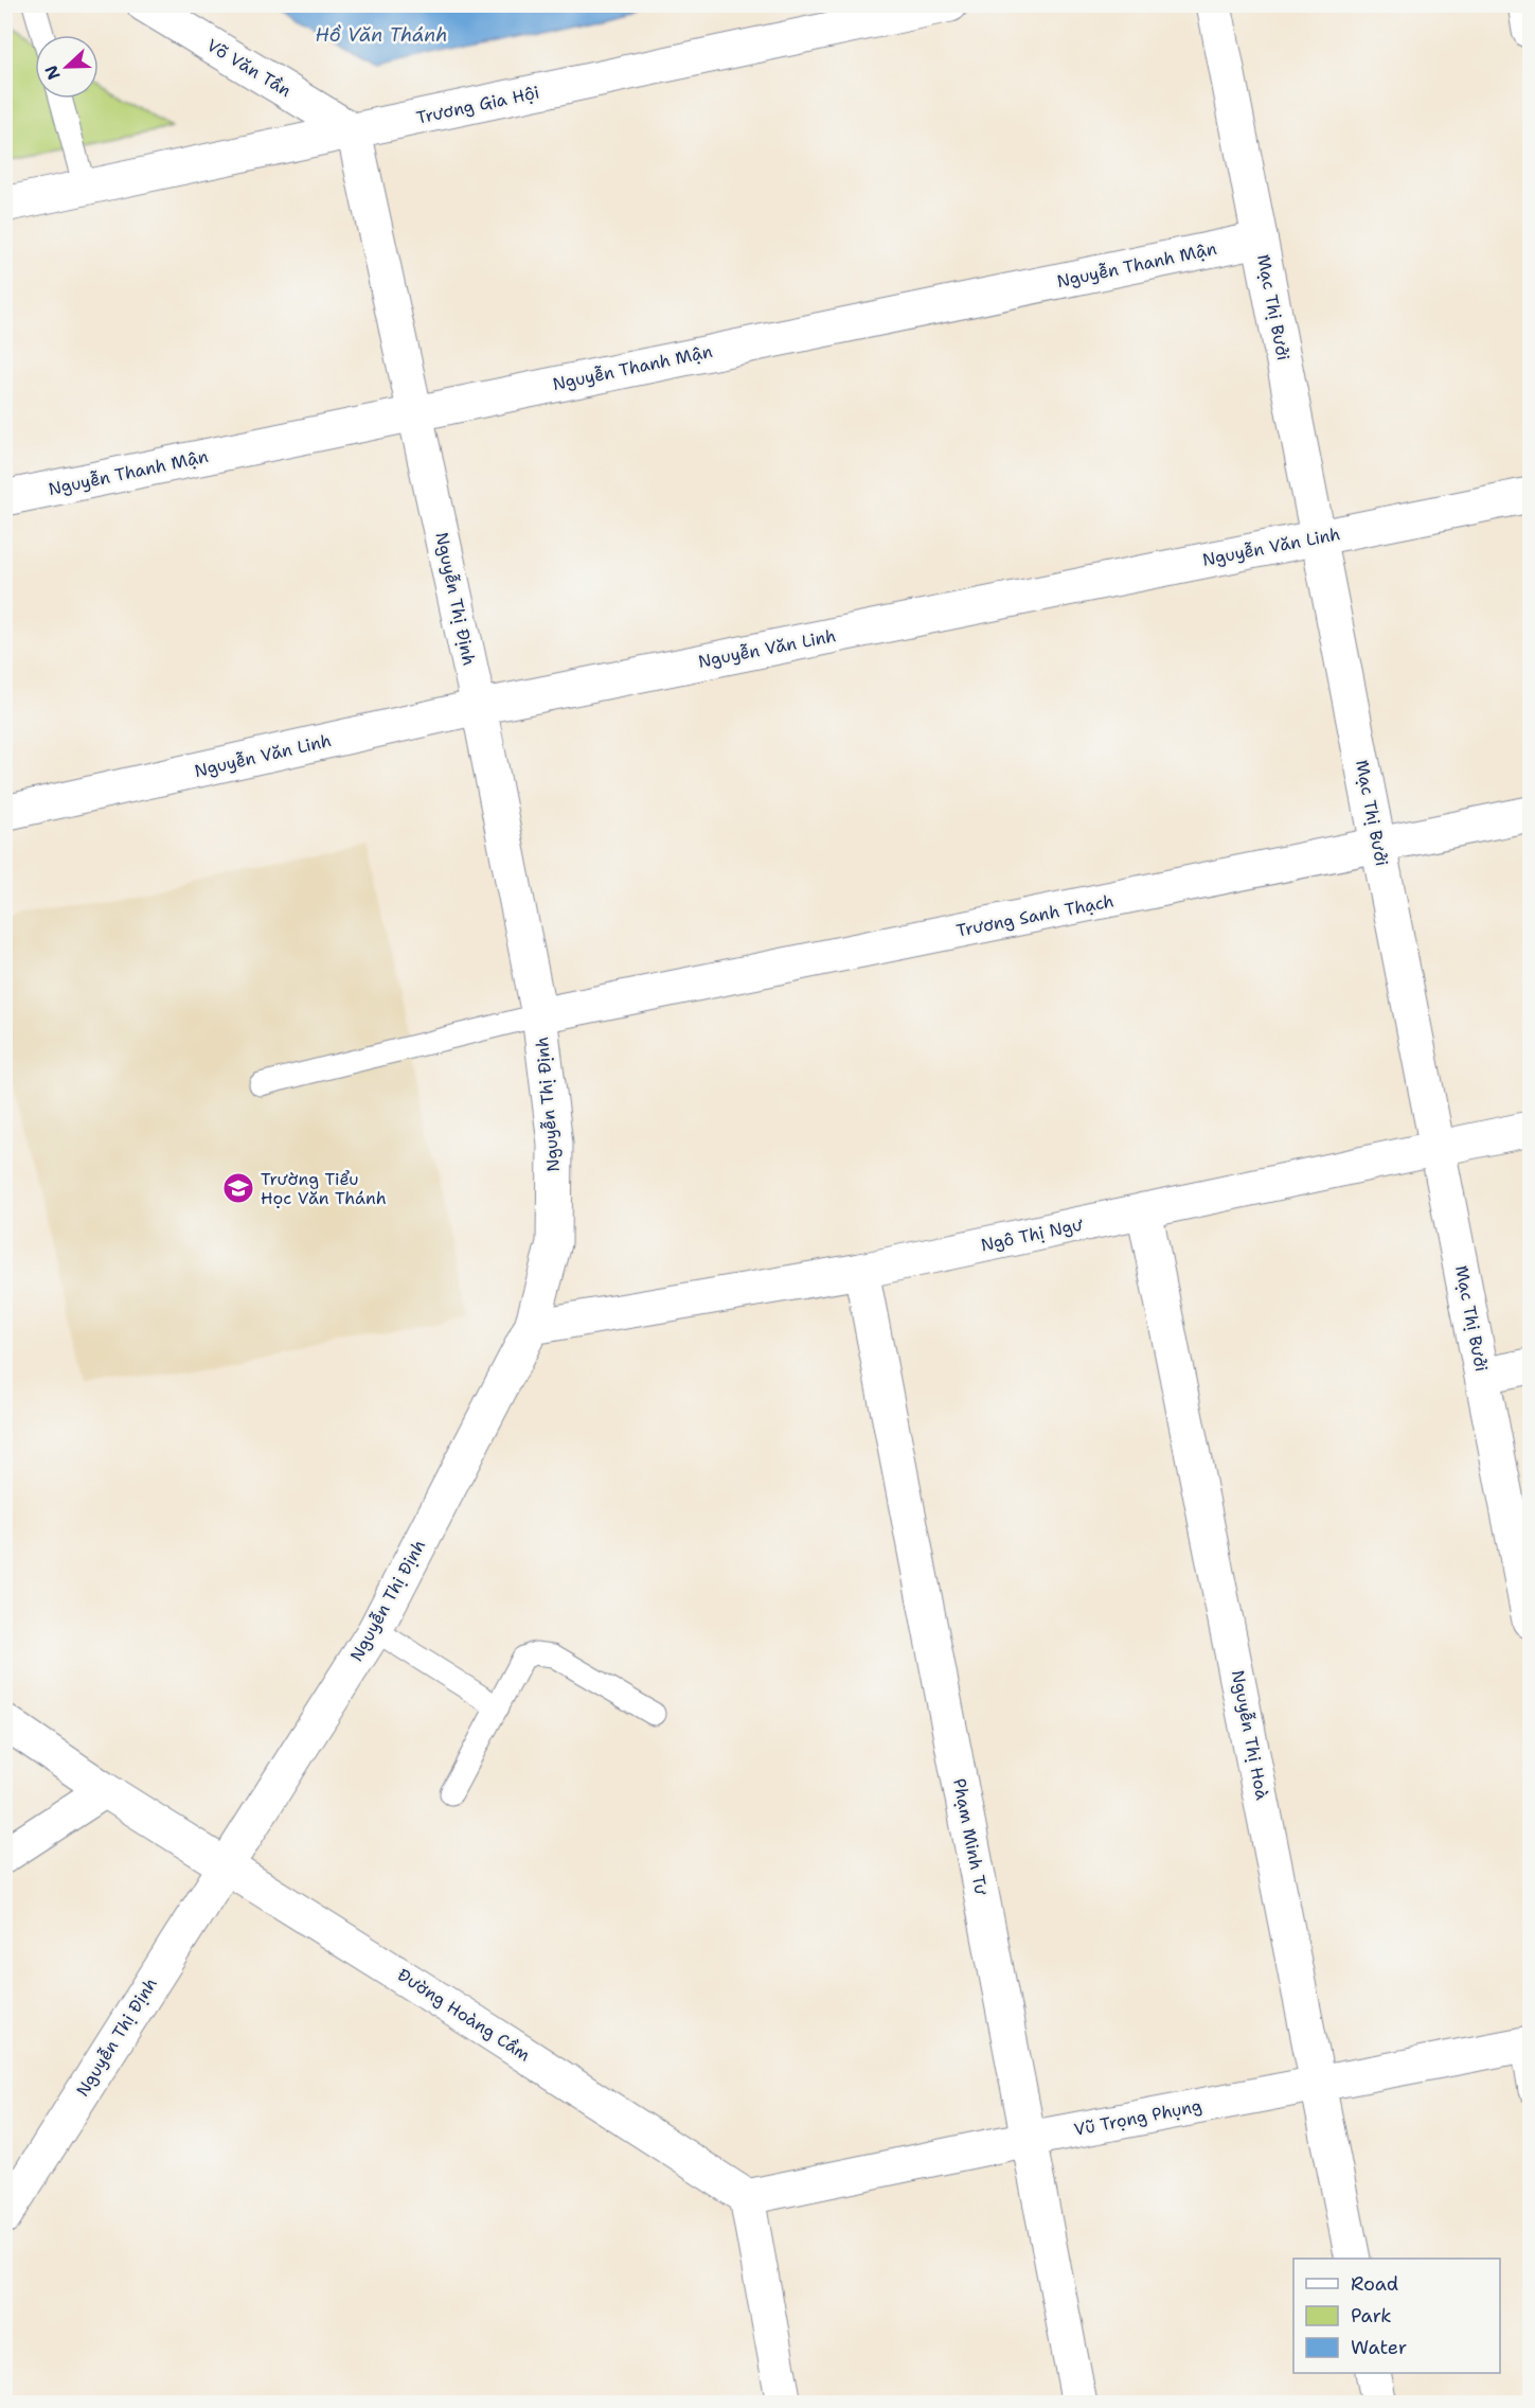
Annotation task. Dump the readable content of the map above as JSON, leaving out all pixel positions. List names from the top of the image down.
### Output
{
  "streets": {
    "street": [
      "Võ Văn Tần",
      "Trương Gia Hội",
      "Nguyễn Thanh Mận",
      "Mạc Thị Bưởi",
      "Nguyễn Văn Linh",
      "Nguyễn Thị Định",
      "Trương Sanh Thạch",
      "Ngô Thị Ngư",
      "Nguyễn Thị Hoà",
      "Phạm Minh Tư",
      "Đường Hoàng Cầm",
      "Vũ Trọng Phụng"
    ]
  },
  "crossings": [
    ["Võ Văn Tần", "Trương Gia Hội"],
    ["Võ Văn Tần", "Nguyễn Thị Định"],
    ["Trương Gia Hội", "Nguyễn Thị Định"],
    ["Nguyễn Thanh Mận", "Mạc Thị Bưởi"],
    ["Nguyễn Thanh Mận", "Nguyễn Thị Định"],
    ["Mạc Thị Bưởi", "Nguyễn Văn Linh"],
    ["Mạc Thị Bưởi", "Trương Sanh Thạch"],
    ["Mạc Thị Bưởi", "Ngô Thị Ngư"],
    ["Nguyễn Văn Linh", "Nguyễn Thị Định"],
    ["Nguyễn Thị Định", "Trương Sanh Thạch"],
    ["Nguyễn Thị Định", "Ngô Thị Ngư"],
    ["Nguyễn Thị Định", "Đường Hoàng Cầm"],
    ["Ngô Thị Ngư", "Nguyễn Thị Hoà"],
    ["Ngô Thị Ngư", "Phạm Minh Tư"],
    ["Nguyễn Thị Hoà", "Vũ Trọng Phụng"],
    ["Phạm Minh Tư", "Vũ Trọng Phụng"],
    ["Đường Hoàng Cầm", "Vũ Trọng Phụng"]
  ],
  "water": ["Hồ Văn Thánh"],
  "places": {
    "school or university": ["Trường Tiểu Học Văn Thánh"]
  },
  "legend": ["Road", "Park", "Water"],
  "north": "left"
}
